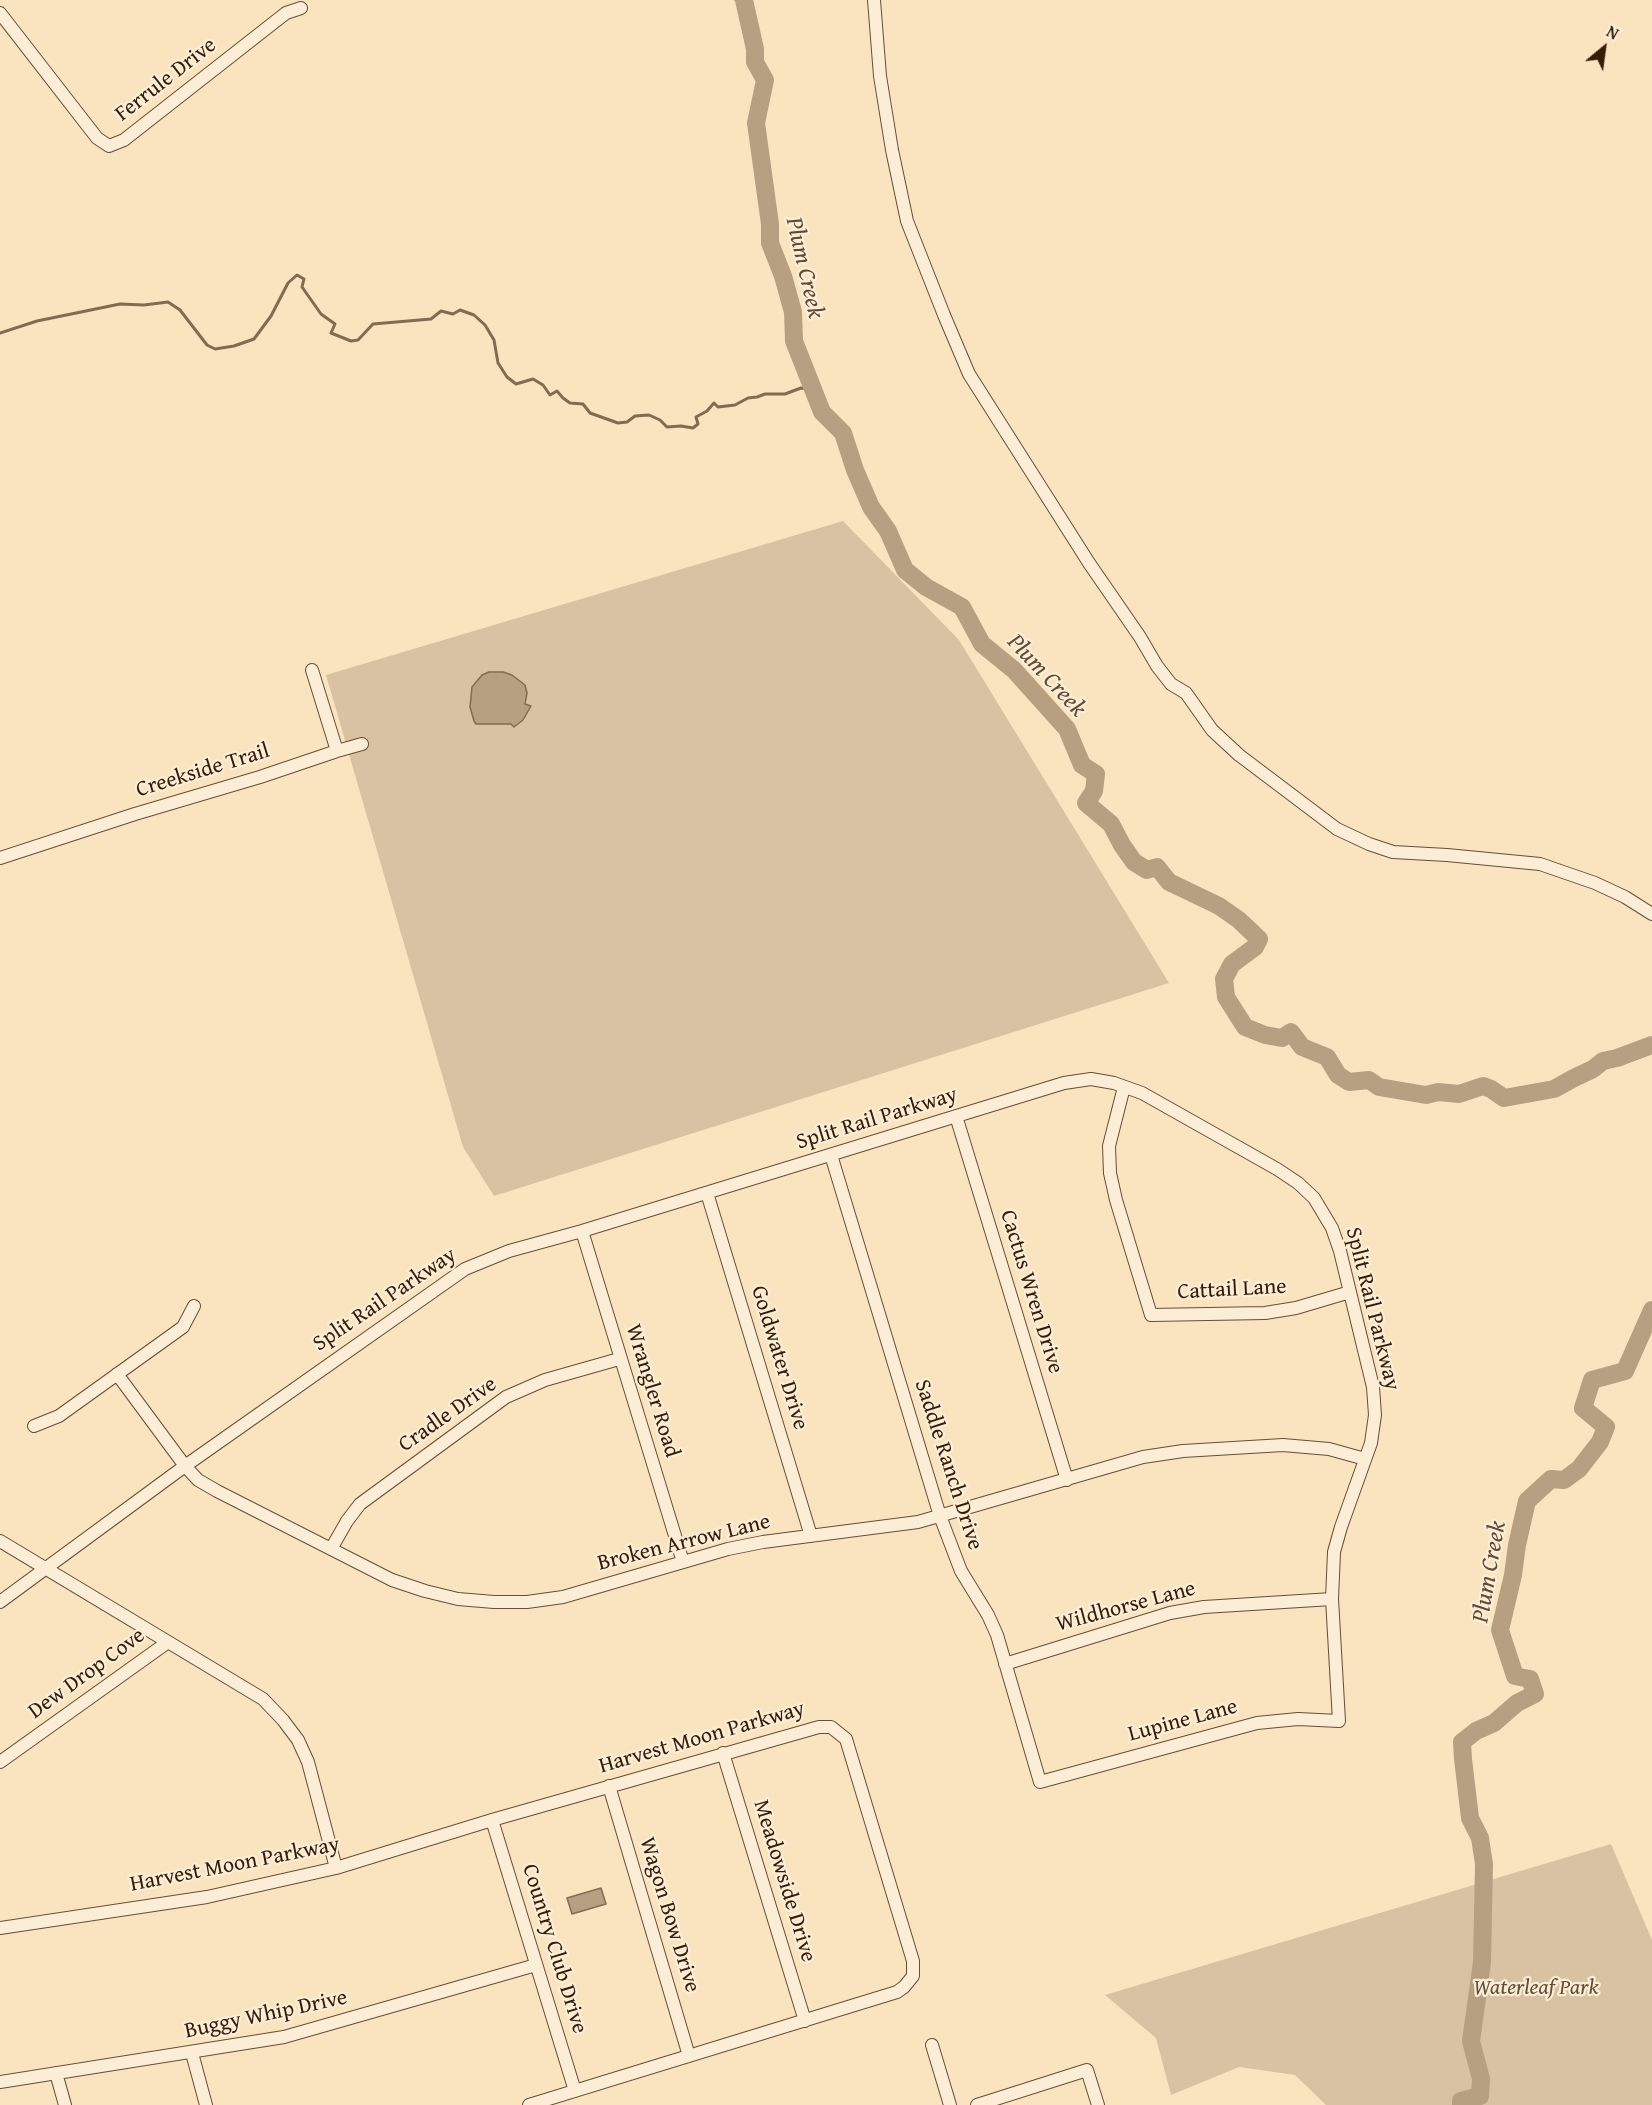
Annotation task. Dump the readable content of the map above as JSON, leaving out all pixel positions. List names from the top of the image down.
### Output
{
  "streets": {
    "street": [
      "Ferrule Drive",
      "Creekside Trail",
      "Split Rail Parkway",
      "Cattail Lane",
      "Cactus Wren Drive",
      "Goldwater Drive",
      "Wrangler Road",
      "Cradle Drive",
      "Saddle Ranch Drive",
      "Broken Arrow Lane",
      "Wildhorse Lane",
      "Dew Drop Cove",
      "Lupine Lane",
      "Harvest Moon Parkway",
      "Meadowside Drive",
      "Wagon Bow Drive",
      "Country Club Drive",
      "Buggy Whip Drive"
    ]
  },
  "crossings": [
    ["Split Rail Parkway", "Cattail Lane"],
    ["Split Rail Parkway", "Cactus Wren Drive"],
    ["Split Rail Parkway", "Goldwater Drive"],
    ["Split Rail Parkway", "Wrangler Road"],
    ["Split Rail Parkway", "Saddle Ranch Drive"],
    ["Split Rail Parkway", "Broken Arrow Lane"],
    ["Split Rail Parkway", "Wildhorse Lane"],
    ["Split Rail Parkway", "Lupine Lane"],
    ["Cactus Wren Drive", "Broken Arrow Lane"],
    ["Goldwater Drive", "Broken Arrow Lane"],
    ["Wrangler Road", "Cradle Drive"],
    ["Wrangler Road", "Broken Arrow Lane"],
    ["Cradle Drive", "Broken Arrow Lane"],
    ["Saddle Ranch Drive", "Broken Arrow Lane"],
    ["Saddle Ranch Drive", "Wildhorse Lane"],
    ["Saddle Ranch Drive", "Lupine Lane"],
    ["Harvest Moon Parkway", "Meadowside Drive"],
    ["Harvest Moon Parkway", "Wagon Bow Drive"],
    ["Harvest Moon Parkway", "Country Club Drive"],
    ["Country Club Drive", "Buggy Whip Drive"]
  ],
  "water": ["Plum Creek"],
  "parks": ["Waterleaf Park"],
  "north": "top right"
}
